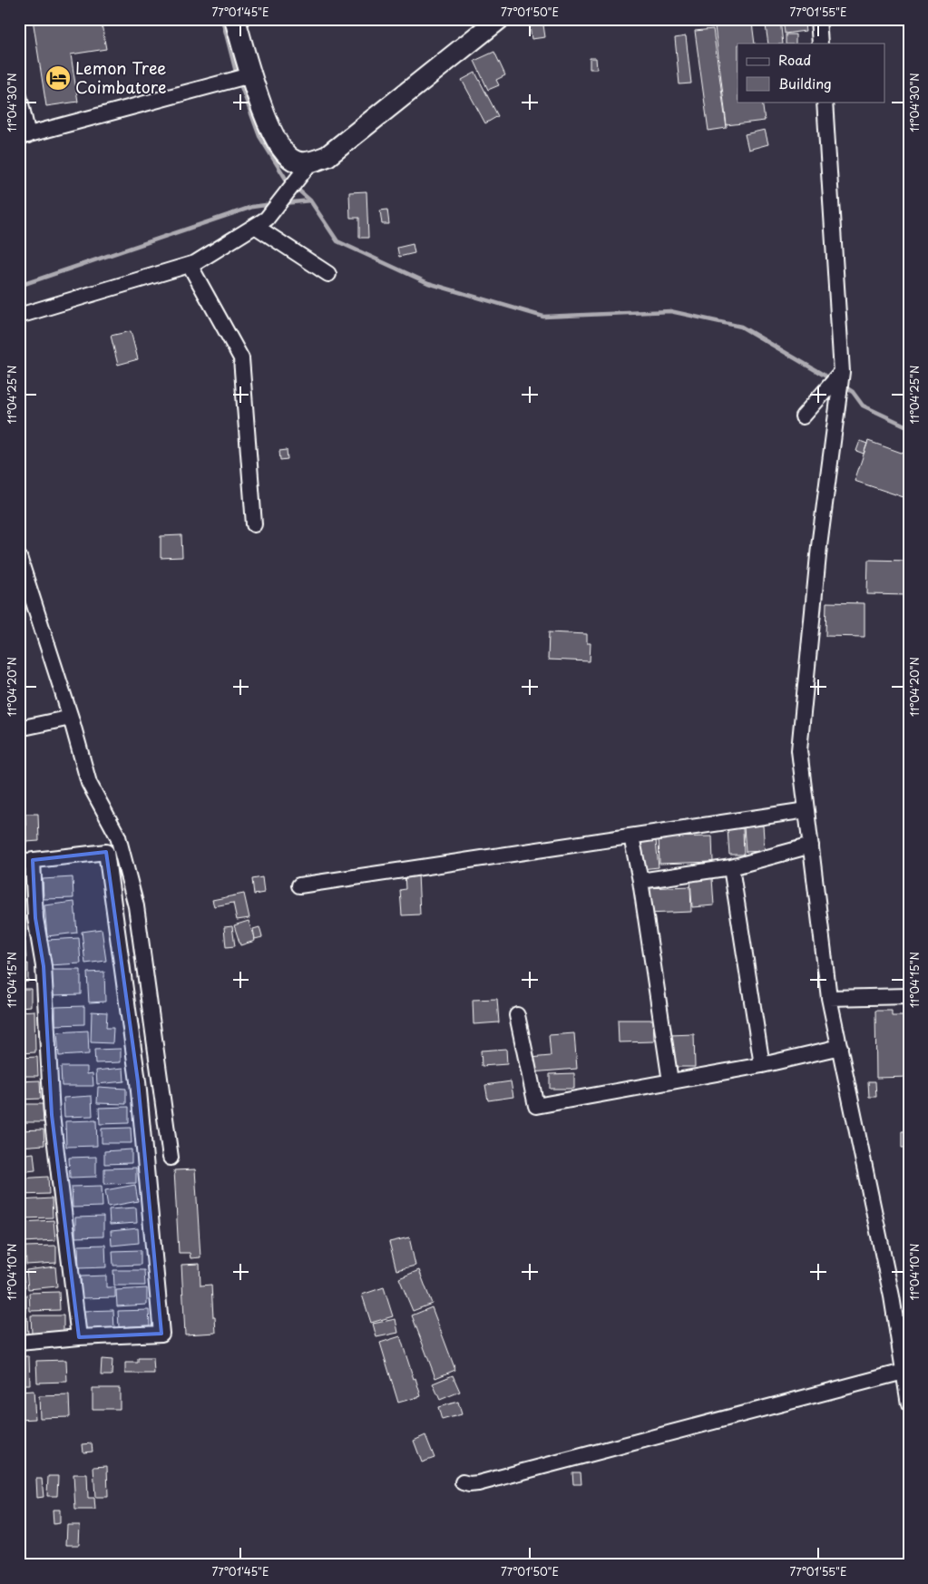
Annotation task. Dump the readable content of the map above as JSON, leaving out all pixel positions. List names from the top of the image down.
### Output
{
  "places": {
    "hotel": ["Lemon Tree Coimbatore"]
  },
  "legend": ["Road", "Building"],
  "coordinates": [
    "77°01'45\"E",
    "77°01'50\"E",
    "77°01'55\"E",
    "11°04'30\"N",
    "11°04'25\"N",
    "11°04'20\"N",
    "11°04'15\"N",
    "11°04'10\"N"
  ]
}
